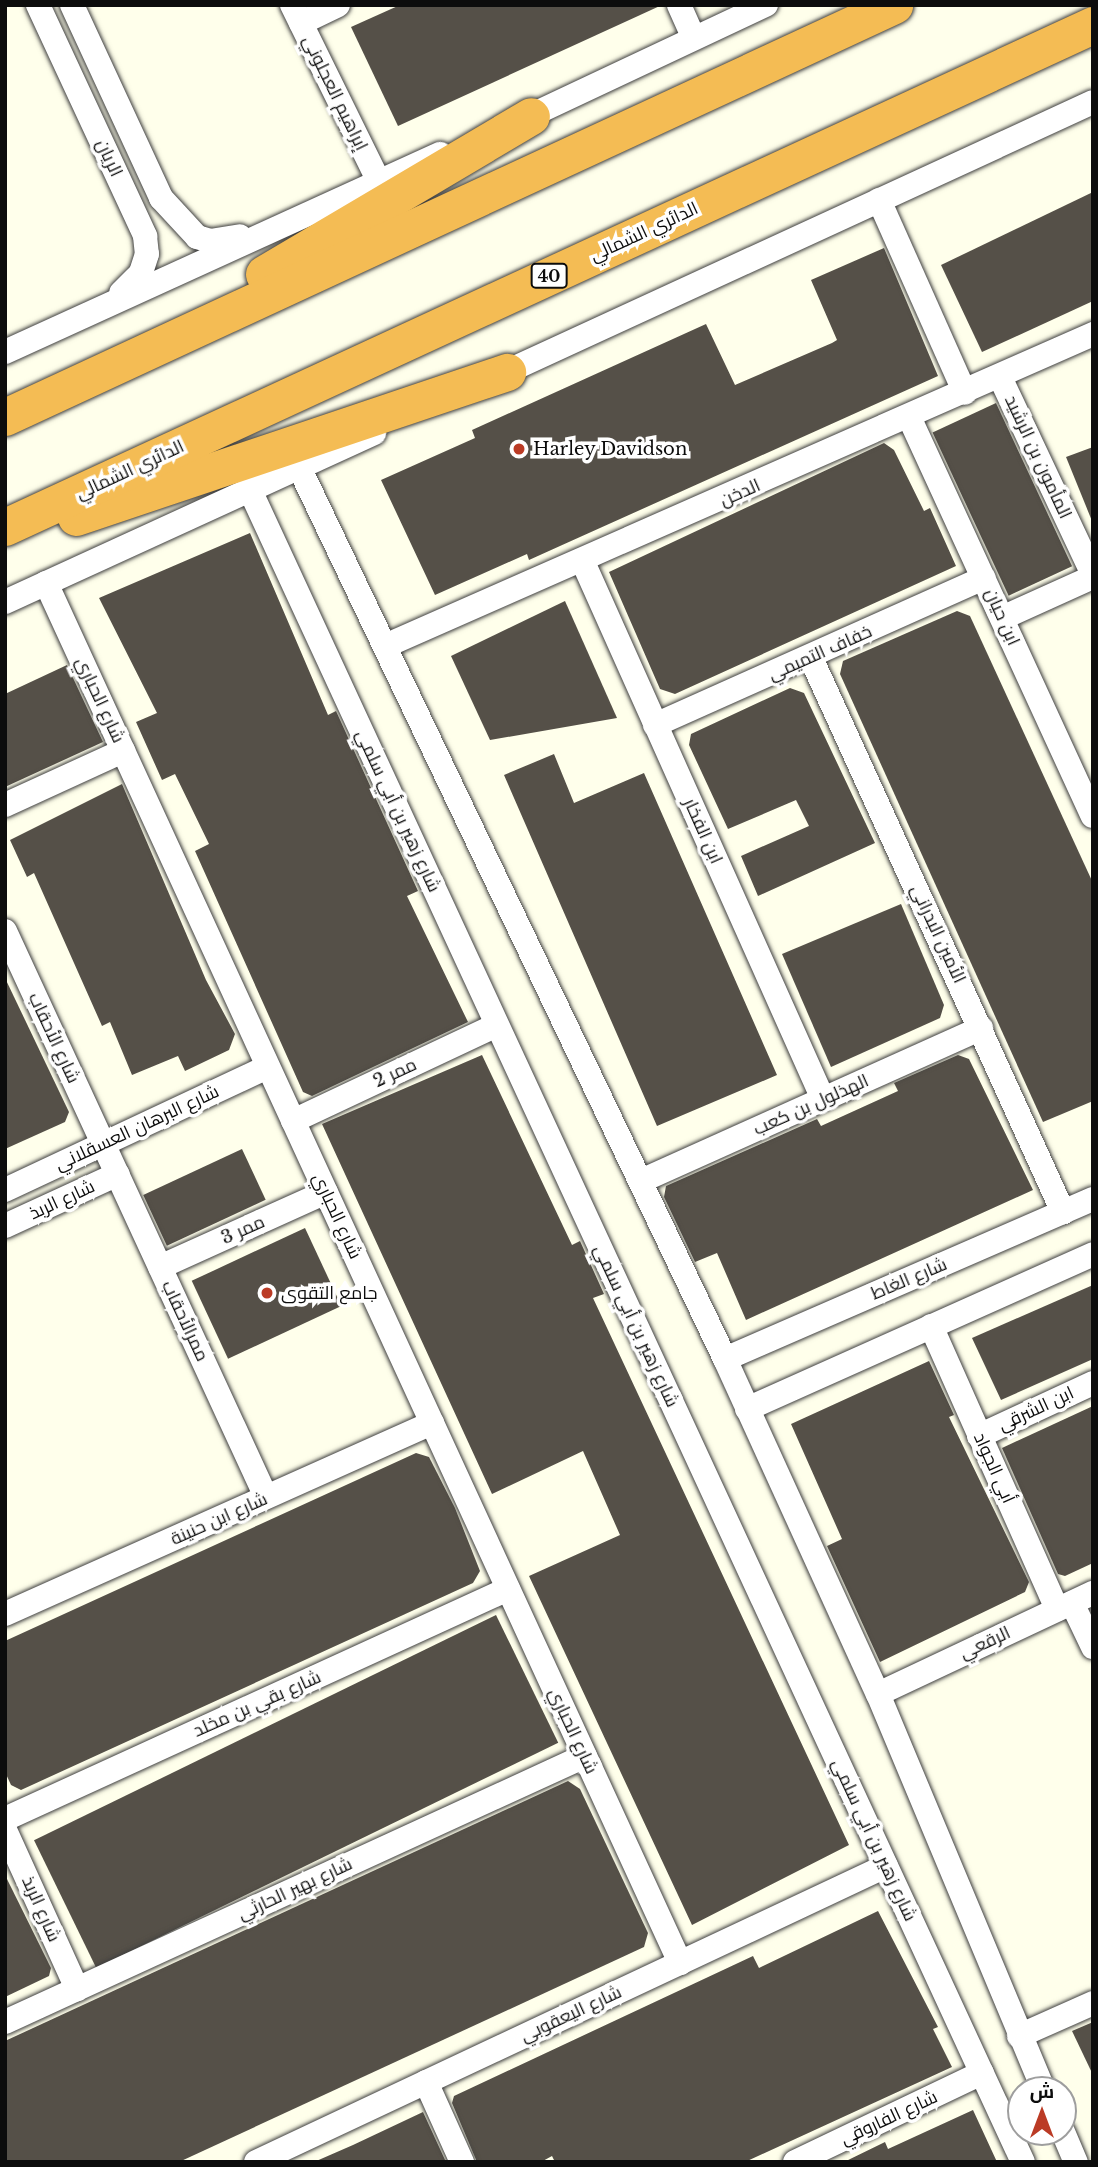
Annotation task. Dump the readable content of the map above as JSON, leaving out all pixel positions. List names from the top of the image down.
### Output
{
  "streets": {
    "highway": ["الدائري الشمالي", "40"],
    "street": [
      "إبراهيم العجلوني",
      "الريان",
      "المأمون بن الرشيد",
      "الدخن",
      "ابن حيان",
      "خفاف التميمي",
      "شارع الحباري",
      "شارع زهير بن أبي سلمي",
      "ابن الفخار",
      "الأمين البدراني",
      "شارع الأحقاب",
      "ممر 2",
      "الهذلول بن كعب",
      "شارع البرهان العسقلاني",
      "شارع الربذ",
      "ممر 3",
      "شارع الغاط",
      "ممرالأحقاب",
      "ابن الشرقي",
      "أبي الجواد",
      "شارع ابن حنينة",
      "الرقعي",
      "شارع بقي بن مخلد",
      "شارع بهير الحارثي",
      "شارع اليعقوبي",
      "شارع الفاروقي"
    ]
  },
  "crossings": [
    ["المأمون بن الرشيد", "الدخن"],
    ["الدخن", "ابن حيان"],
    ["الدخن", "ابن الفخار"],
    ["ابن حيان", "خفاف التميمي"],
    ["خفاف التميمي", "ابن الفخار"],
    ["خفاف التميمي", "الأمين البدراني"],
    ["شارع الحباري", "ممر 2"],
    ["شارع الحباري", "شارع البرهان العسقلاني"],
    ["شارع الحباري", "ممر 3"],
    ["شارع الحباري", "شارع ابن حنينة"],
    ["شارع الحباري", "شارع بقي بن مخلد"],
    ["شارع الحباري", "شارع بهير الحارثي"],
    ["شارع الحباري", "شارع اليعقوبي"],
    ["شارع زهير بن أبي سلمي", "ممر 2"],
    ["شارع زهير بن أبي سلمي", "شارع اليعقوبي"],
    ["شارع زهير بن أبي سلمي", "شارع الفاروقي"],
    ["ابن الفخار", "الهذلول بن كعب"],
    ["الأمين البدراني", "الهذلول بن كعب"],
    ["الأمين البدراني", "شارع الغاط"],
    ["شارع الأحقاب", "شارع البرهان العسقلاني"],
    ["شارع الأحقاب", "ممرالأحقاب"],
    ["شارع البرهان العسقلاني", "ممرالأحقاب"],
    ["شارع الربذ", "ممرالأحقاب"],
    ["شارع الربذ", "شارع بهير الحارثي"],
    ["ممر 3", "ممرالأحقاب"],
    ["ممرالأحقاب", "شارع ابن حنينة"],
    ["ابن الشرقي", "أبي الجواد"],
    ["أبي الجواد", "الرقعي"]
  ],
  "places": ["Harley Davidson", "جامع التقوى"],
  "north": "top"
}
